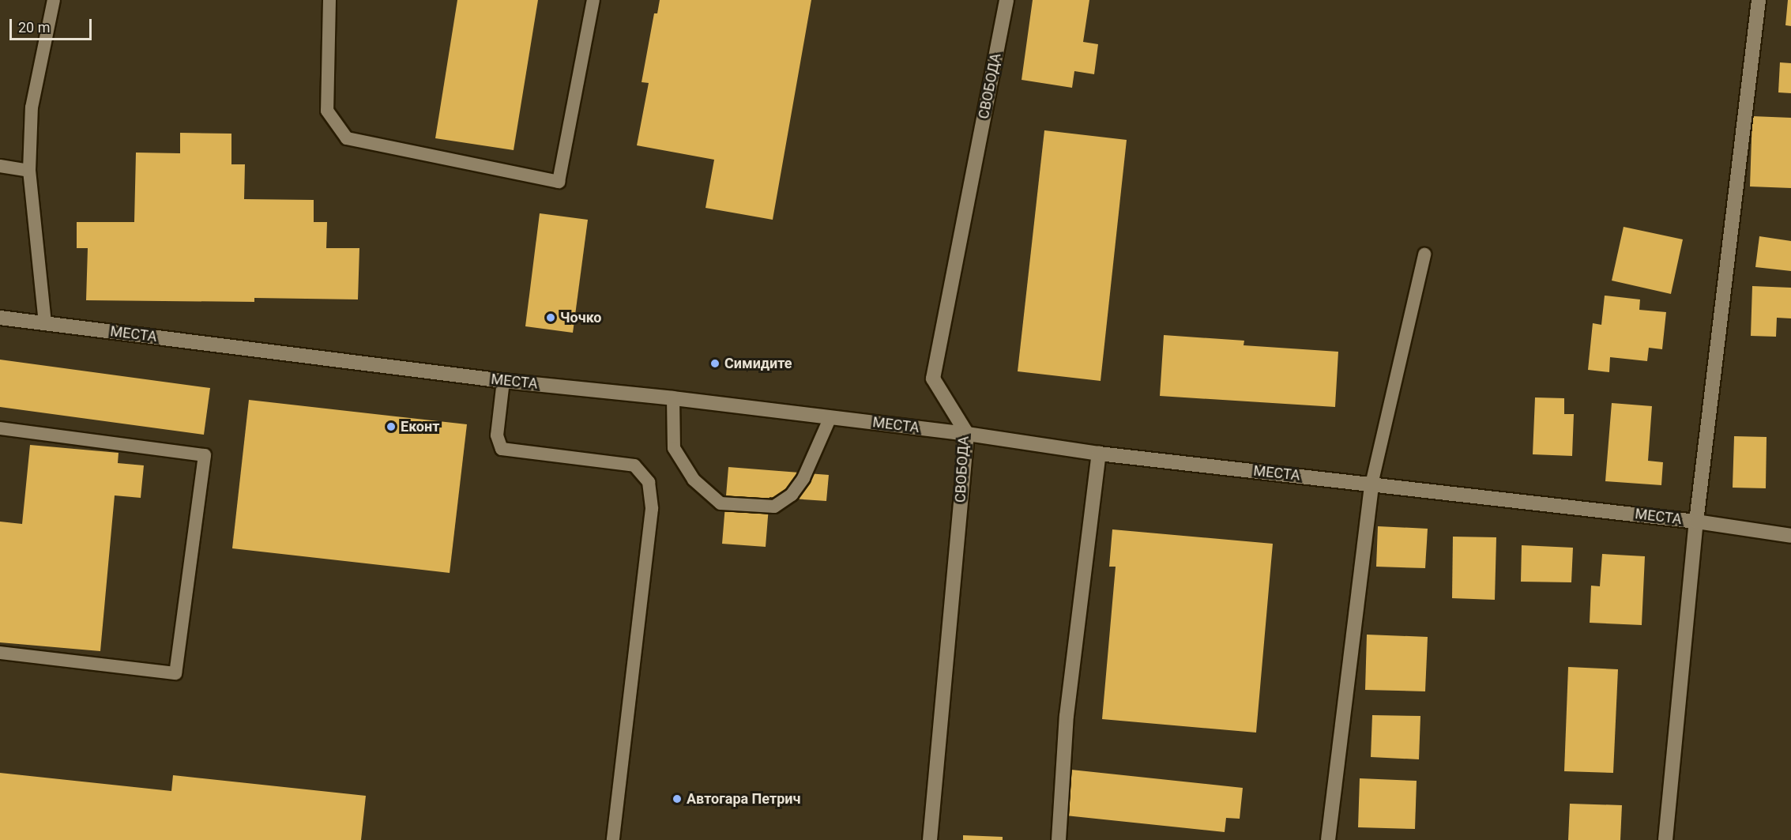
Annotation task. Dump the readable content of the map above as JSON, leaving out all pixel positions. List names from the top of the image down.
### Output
{
  "streets": {
    "street": ["СВОБОДА", "МЕСТА"]
  },
  "crossings": [
    ["СВОБОДА", "МЕСТА"]
  ],
  "places": [
    "Чочко",
    "Симидите",
    "Еконт",
    "Автогара Петрич"
  ],
  "scale_bar": "20 m"
}
